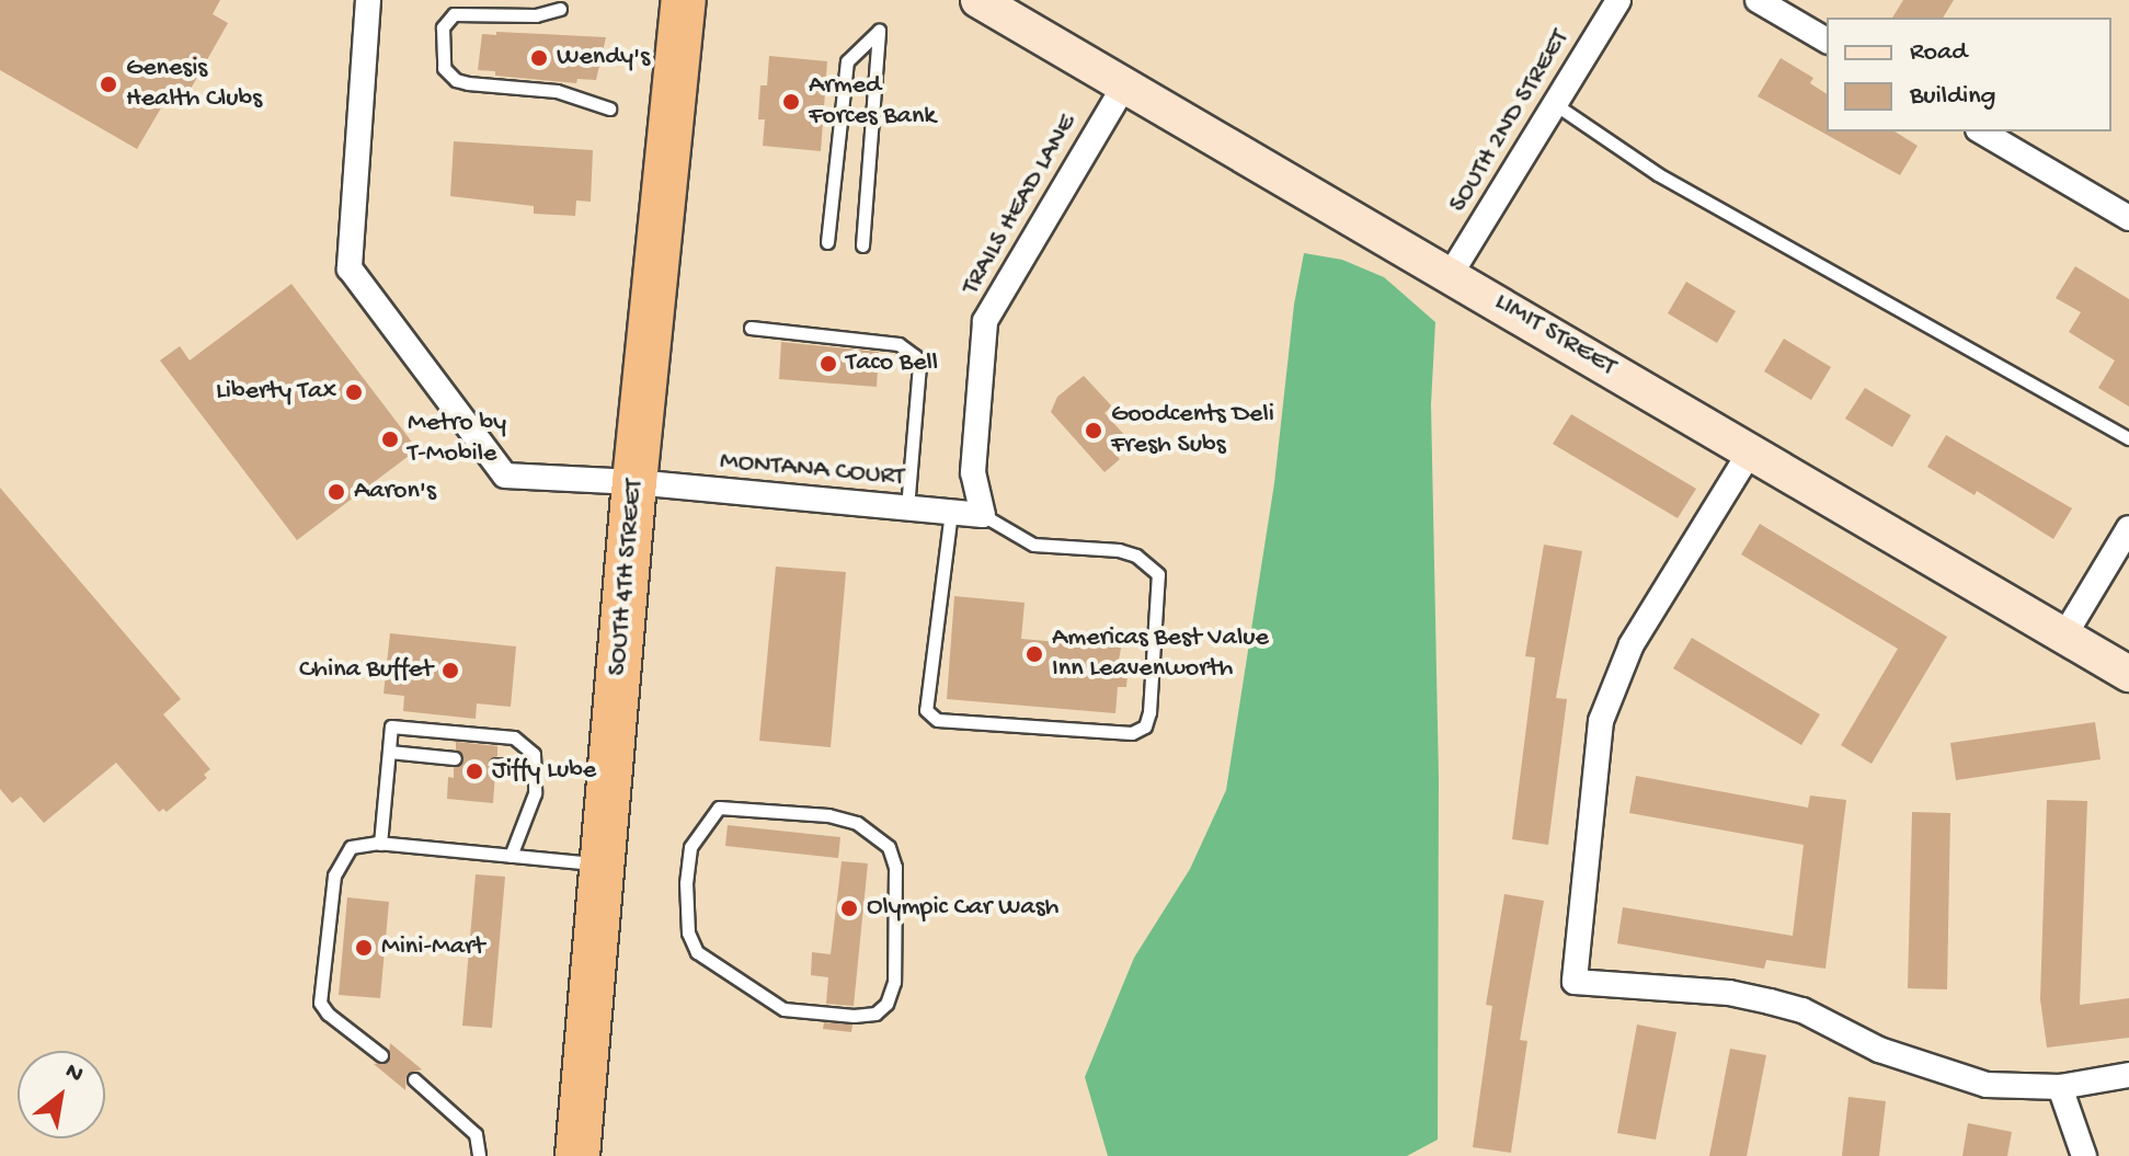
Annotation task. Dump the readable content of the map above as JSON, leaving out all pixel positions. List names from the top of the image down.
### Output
{
  "streets": {
    "highway": ["SOUTH 4TH STREET"],
    "street": [
      "SOUTH 2ND STREET",
      "TRAILS HEAD LANE",
      "LIMIT STREET",
      "MONTANA COURT"
    ]
  },
  "crossings": [
    ["SOUTH 2ND STREET", "LIMIT STREET"],
    ["TRAILS HEAD LANE", "LIMIT STREET"],
    ["TRAILS HEAD LANE", "MONTANA COURT"],
    ["MONTANA COURT", "SOUTH 4TH STREET"]
  ],
  "places": [
    "Wendy's",
    "Genesis Health Clubs",
    "Armed Forces Bank",
    "Taco Bell",
    "Liberty Tax",
    "Goodcents Deli Fresh Subs",
    "Metro by T-Mobile",
    "Aaron's",
    "Americas Best Value Inn Leavenworth",
    "China Buffet",
    "Jiffy Lube",
    "Olympic Car Wash",
    "Mini-Mart"
  ],
  "legend": ["Road", "Building"],
  "north": "top right"
}
